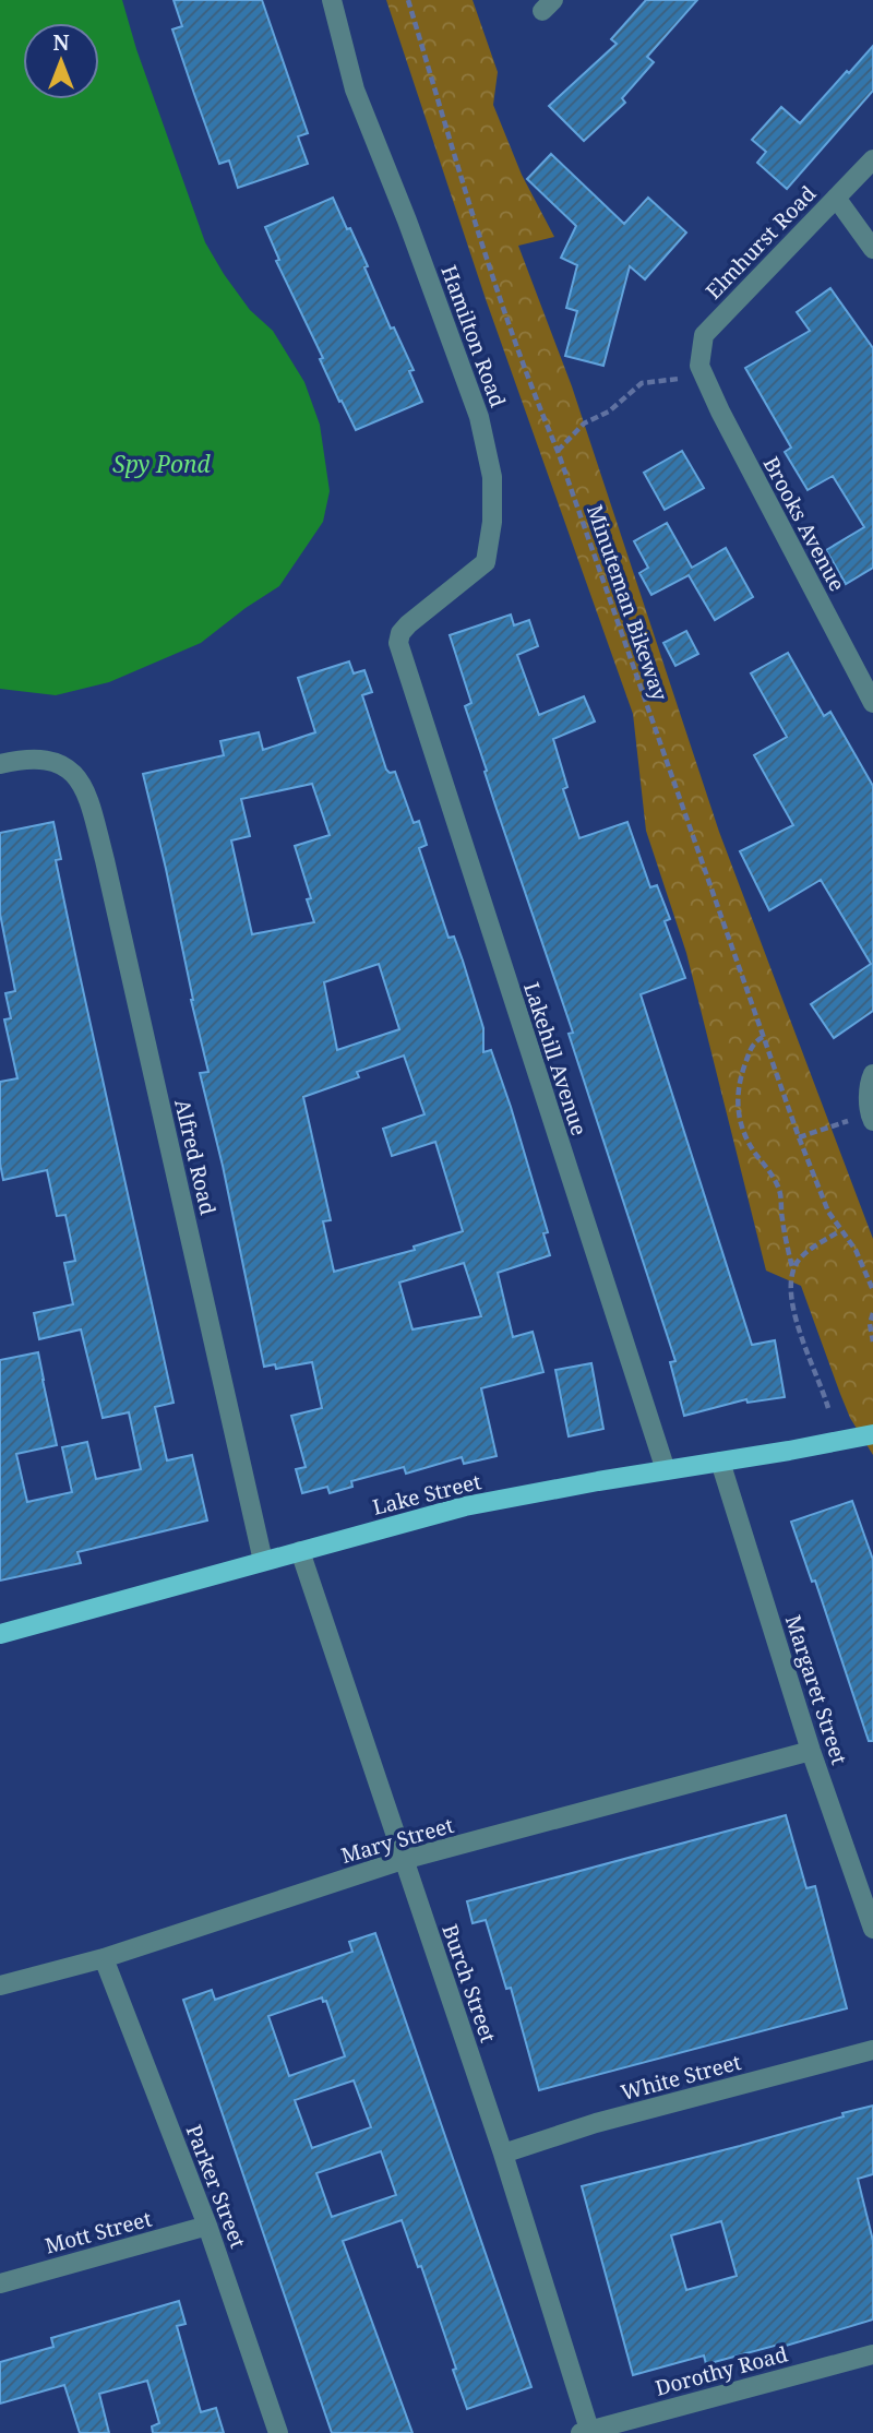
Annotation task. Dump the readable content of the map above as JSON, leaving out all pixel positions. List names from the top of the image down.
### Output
{
  "streets": {
    "main road": ["Lake Street"],
    "street": [
      "Elmhurst Road",
      "Hamilton Road",
      "Brooks Avenue",
      "Lakehill Avenue",
      "Alfred Road",
      "Margaret Street",
      "Mary Street",
      "Burch Street",
      "White Street",
      "Parker Street",
      "Mott Street",
      "Dorothy Road"
    ],
    "path": ["Minuteman Bikeway"]
  },
  "crossings": [
    ["Elmhurst Road", "Brooks Avenue"],
    ["Hamilton Road", "Lakehill Avenue"],
    ["Lakehill Avenue", "Lake Street"],
    ["Alfred Road", "Lake Street"],
    ["Lake Street", "Margaret Street"],
    ["Lake Street", "Burch Street"],
    ["Margaret Street", "Mary Street"],
    ["Mary Street", "Burch Street"],
    ["Mary Street", "Parker Street"],
    ["Burch Street", "White Street"],
    ["Burch Street", "Dorothy Road"],
    ["Parker Street", "Mott Street"]
  ],
  "water": ["Spy Pond"],
  "north": "top"
}
